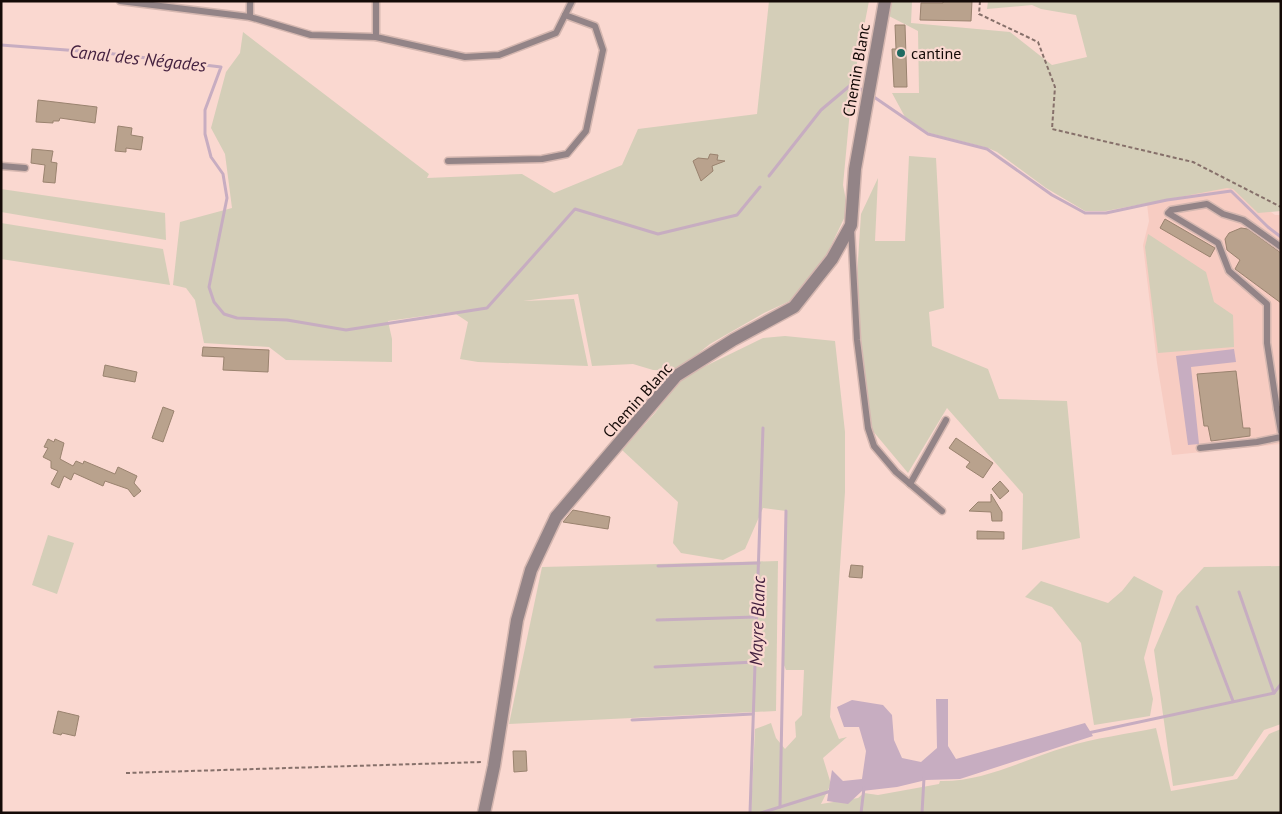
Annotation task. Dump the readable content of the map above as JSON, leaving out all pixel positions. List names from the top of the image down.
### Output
{
  "streets": {
    "street": ["Chemin Blanc"]
  },
  "water": ["Canal des Négades", "Mayre Blanc"],
  "places": ["cantine"]
}
